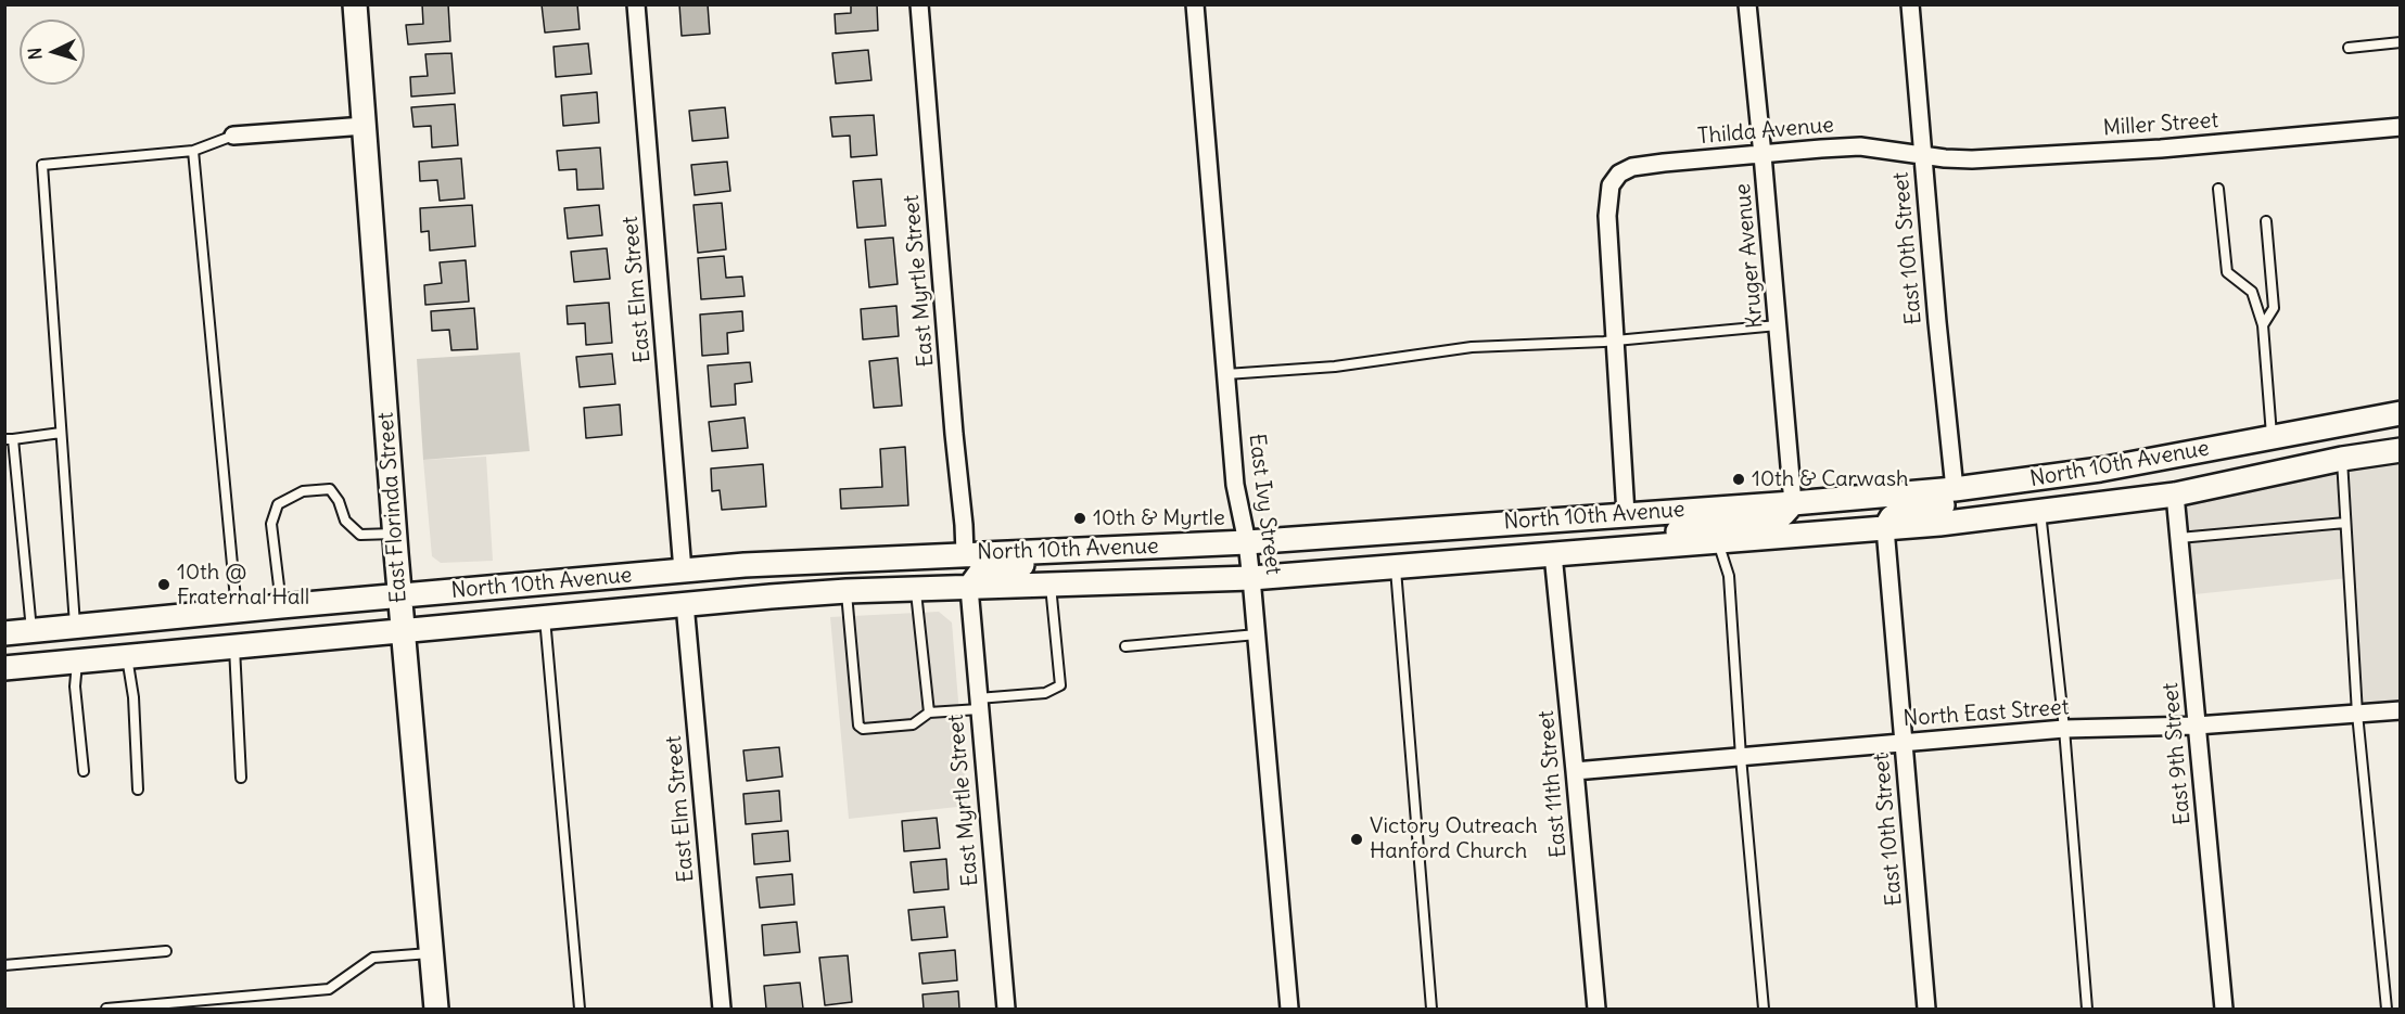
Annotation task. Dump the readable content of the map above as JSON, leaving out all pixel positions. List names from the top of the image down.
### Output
{
  "streets": {
    "main road": ["North 10th Avenue", "East Florinda Street"],
    "street": [
      "Miller Street",
      "Thilda Avenue",
      "East 10th Street",
      "Kruger Avenue",
      "East Myrtle Street",
      "East Elm Street",
      "East Ivy Street",
      "North East Street",
      "East 9th Street",
      "East 11th Street"
    ]
  },
  "crossings": [
    ["Miller Street", "Thilda Avenue"],
    ["Miller Street", "East 10th Street"],
    ["Thilda Avenue", "East 10th Street"],
    ["Thilda Avenue", "Kruger Avenue"],
    ["East 10th Street", "North 10th Avenue"],
    ["East 10th Street", "North East Street"],
    ["Kruger Avenue", "North 10th Avenue"],
    ["East Myrtle Street", "North 10th Avenue"],
    ["East Elm Street", "North 10th Avenue"],
    ["North 10th Avenue", "East Ivy Street"],
    ["North 10th Avenue", "East Florinda Street"],
    ["North 10th Avenue", "East 9th Street"],
    ["North 10th Avenue", "East 11th Street"],
    ["North East Street", "East 9th Street"],
    ["North East Street", "East 11th Street"]
  ],
  "places": [
    "10th & Carwash",
    "10th & Myrtle",
    "10th @ Fraternal Hall",
    "Victory Outreach Hanford Church"
  ],
  "north": "left"
}
